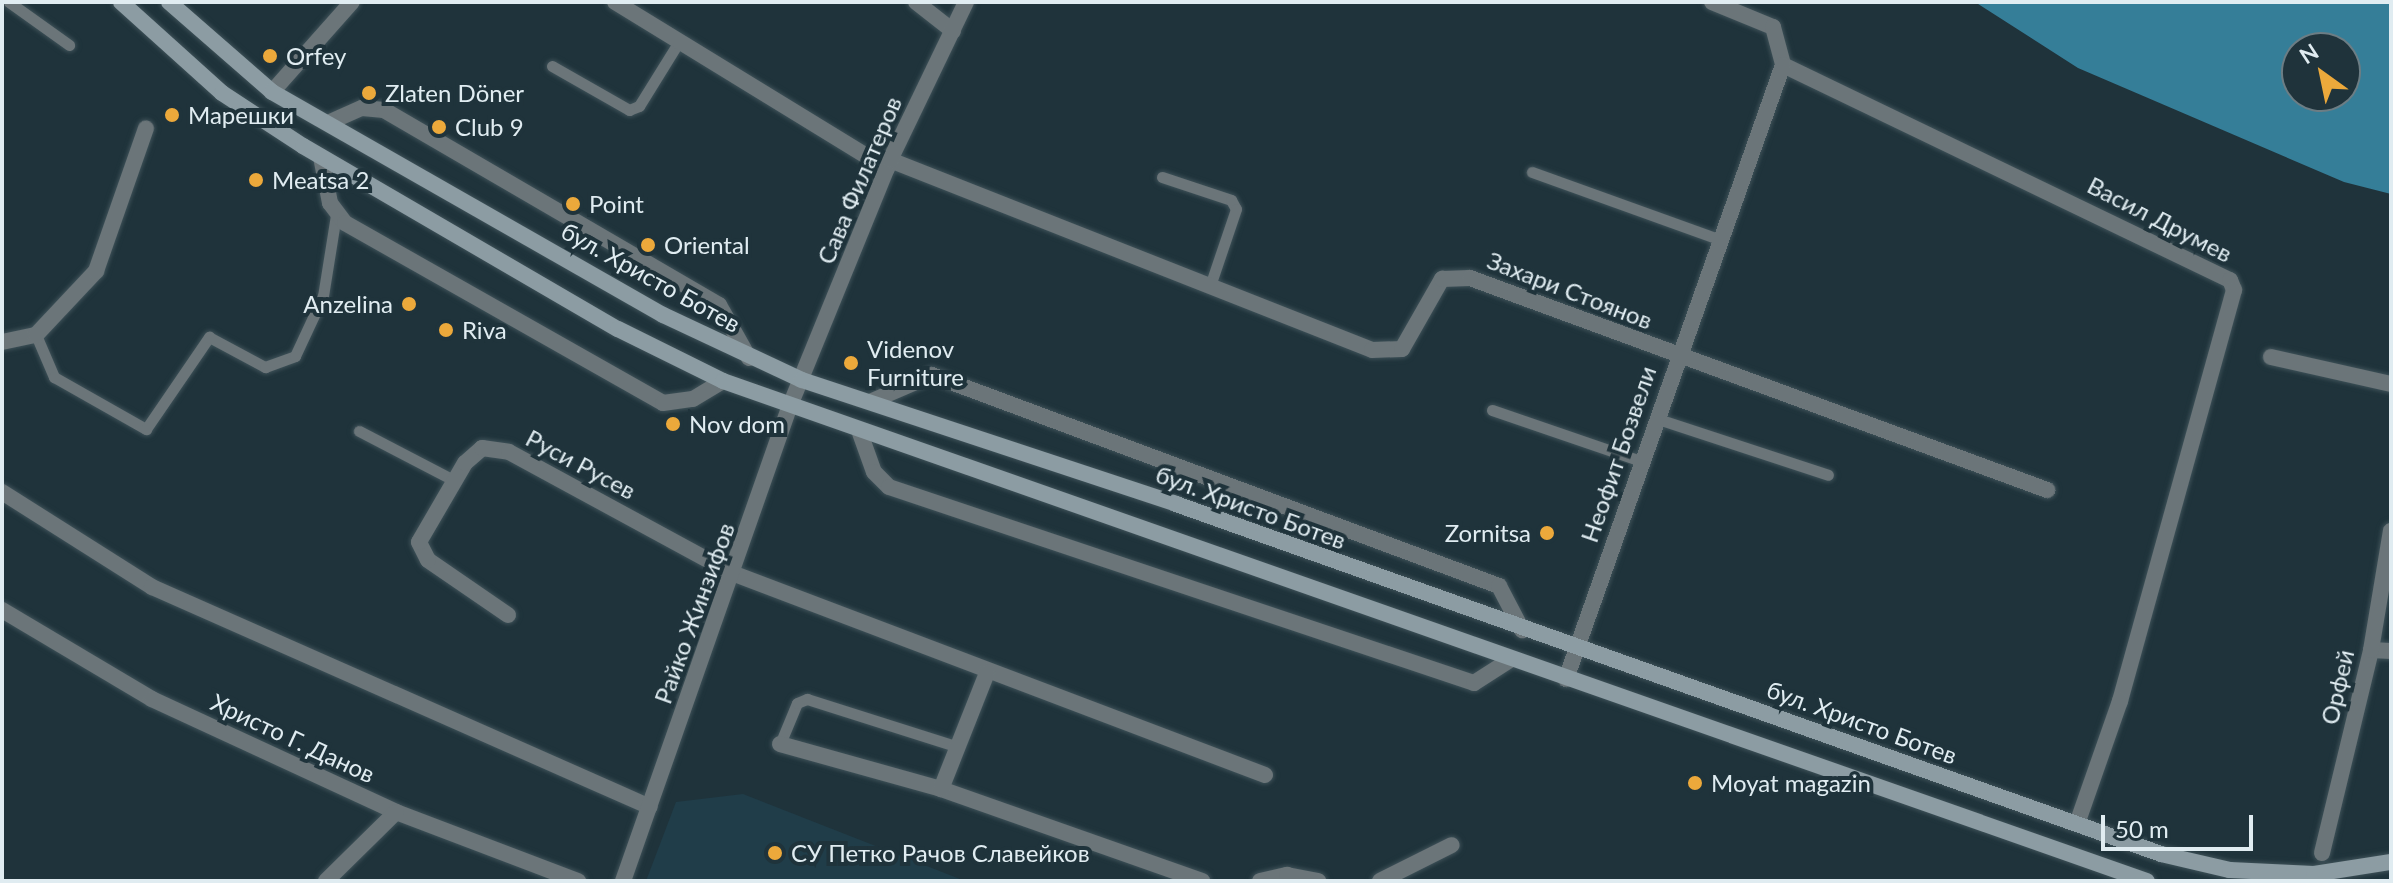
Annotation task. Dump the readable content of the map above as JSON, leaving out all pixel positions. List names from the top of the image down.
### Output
{
  "streets": {
    "main road": ["бул. Христо Ботев"],
    "street": [
      "Сава Филатеров",
      "Васил Друмев",
      "Захари Стоянов",
      "Неофит Бозвели",
      "Руси Русев",
      "Райко Жинзифов",
      "Орфей",
      "Христо Г. Данов"
    ]
  },
  "crossings": [
    ["Сава Филатеров", "бул. Христо Ботев"],
    ["Сава Филатеров", "Захари Стоянов"],
    ["Сава Филатеров", "Райко Жинзифов"],
    ["Васил Друмев", "бул. Христо Ботев"],
    ["Васил Друмев", "Неофит Бозвели"],
    ["бул. Христо Ботев", "Неофит Бозвели"],
    ["бул. Христо Ботев", "Райко Жинзифов"],
    ["Захари Стоянов", "Неофит Бозвели"],
    ["Руси Русев", "Райко Жинзифов"]
  ],
  "places": [
    "Orfey",
    "Zlaten Döner",
    "Марешки",
    "Club 9",
    "Meatsa 2",
    "Point",
    "Oriental",
    "Anzelina",
    "Riva",
    "Videnov Furniture",
    "Nov dom",
    "Zornitsa",
    "Moyat magazin",
    "СУ Петко Рачов Славейков"
  ],
  "scale_bar": "50 m",
  "north": "top left"
}
